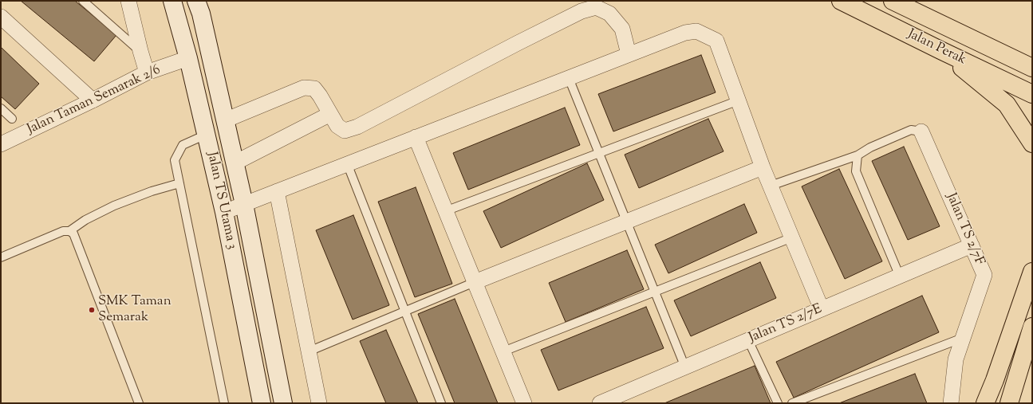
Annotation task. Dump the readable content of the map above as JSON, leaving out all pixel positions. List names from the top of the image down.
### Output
{
  "streets": {
    "main road": ["Jalan Perak"],
    "street": [
      "Jalan Taman Semarak 2/6",
      "Jalan TS Utama 3",
      "Jalan TS 2/7F",
      "Jalan TS 2/7E"
    ]
  },
  "crossings": [
    ["Jalan Taman Semarak 2/6", "Jalan TS Utama 3"],
    ["Jalan TS 2/7F", "Jalan TS 2/7E"]
  ],
  "places": ["SMK Taman Semarak"]
}
